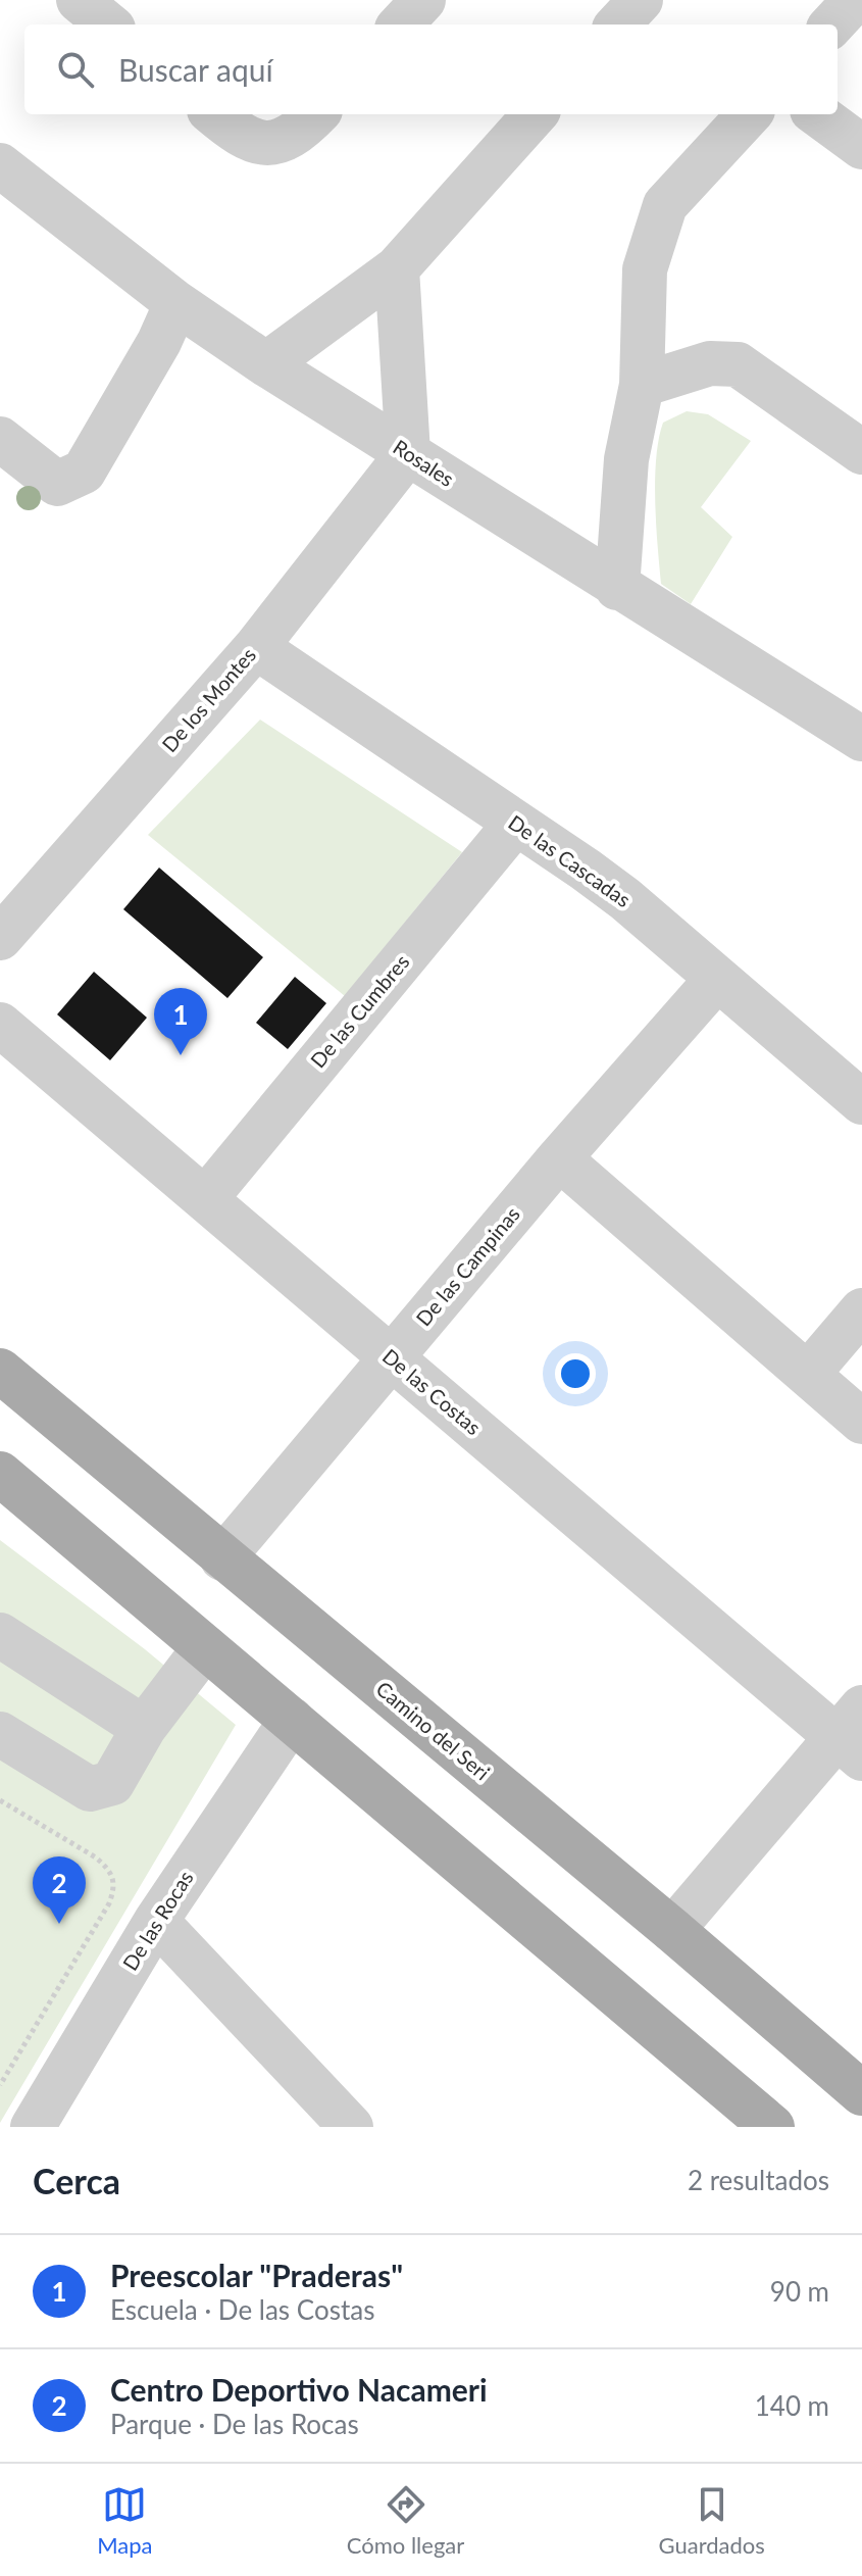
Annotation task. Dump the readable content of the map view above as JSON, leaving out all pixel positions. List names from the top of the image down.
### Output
{
  "streets": {
    "main road": ["Camino del Seri"],
    "street": [
      "Rosales",
      "De los Montes",
      "De las Cascadas",
      "De las Cumbres",
      "De las Campinas",
      "De las Costas",
      "De las Rocas"
    ]
  },
  "crossings": [
    ["Rosales", "De los Montes"],
    ["De los Montes", "De las Cascadas"],
    ["De las Cascadas", "De las Cumbres"],
    ["De las Cascadas", "De las Campinas"],
    ["De las Cumbres", "De las Costas"],
    ["De las Campinas", "De las Costas"],
    ["De las Campinas", "Camino del Seri"]
  ],
  "page": {
    "search": "Buscar aquí",
    "pins": ["1", "2"],
    "heading": ["Cerca", "2 resultados"],
    "list": [
      {
        "mark": "1",
        "name": "Preescolar \"Praderas\"",
        "note": "Escuela · De las Costas",
        "value": "90 m"
      },
      {
        "mark": "2",
        "name": "Centro Deportivo Nacameri",
        "note": "Parque · De las Rocas",
        "value": "140 m"
      }
    ],
    "nav": ["Mapa", "Cómo llegar", "Guardados"]
  }
}
